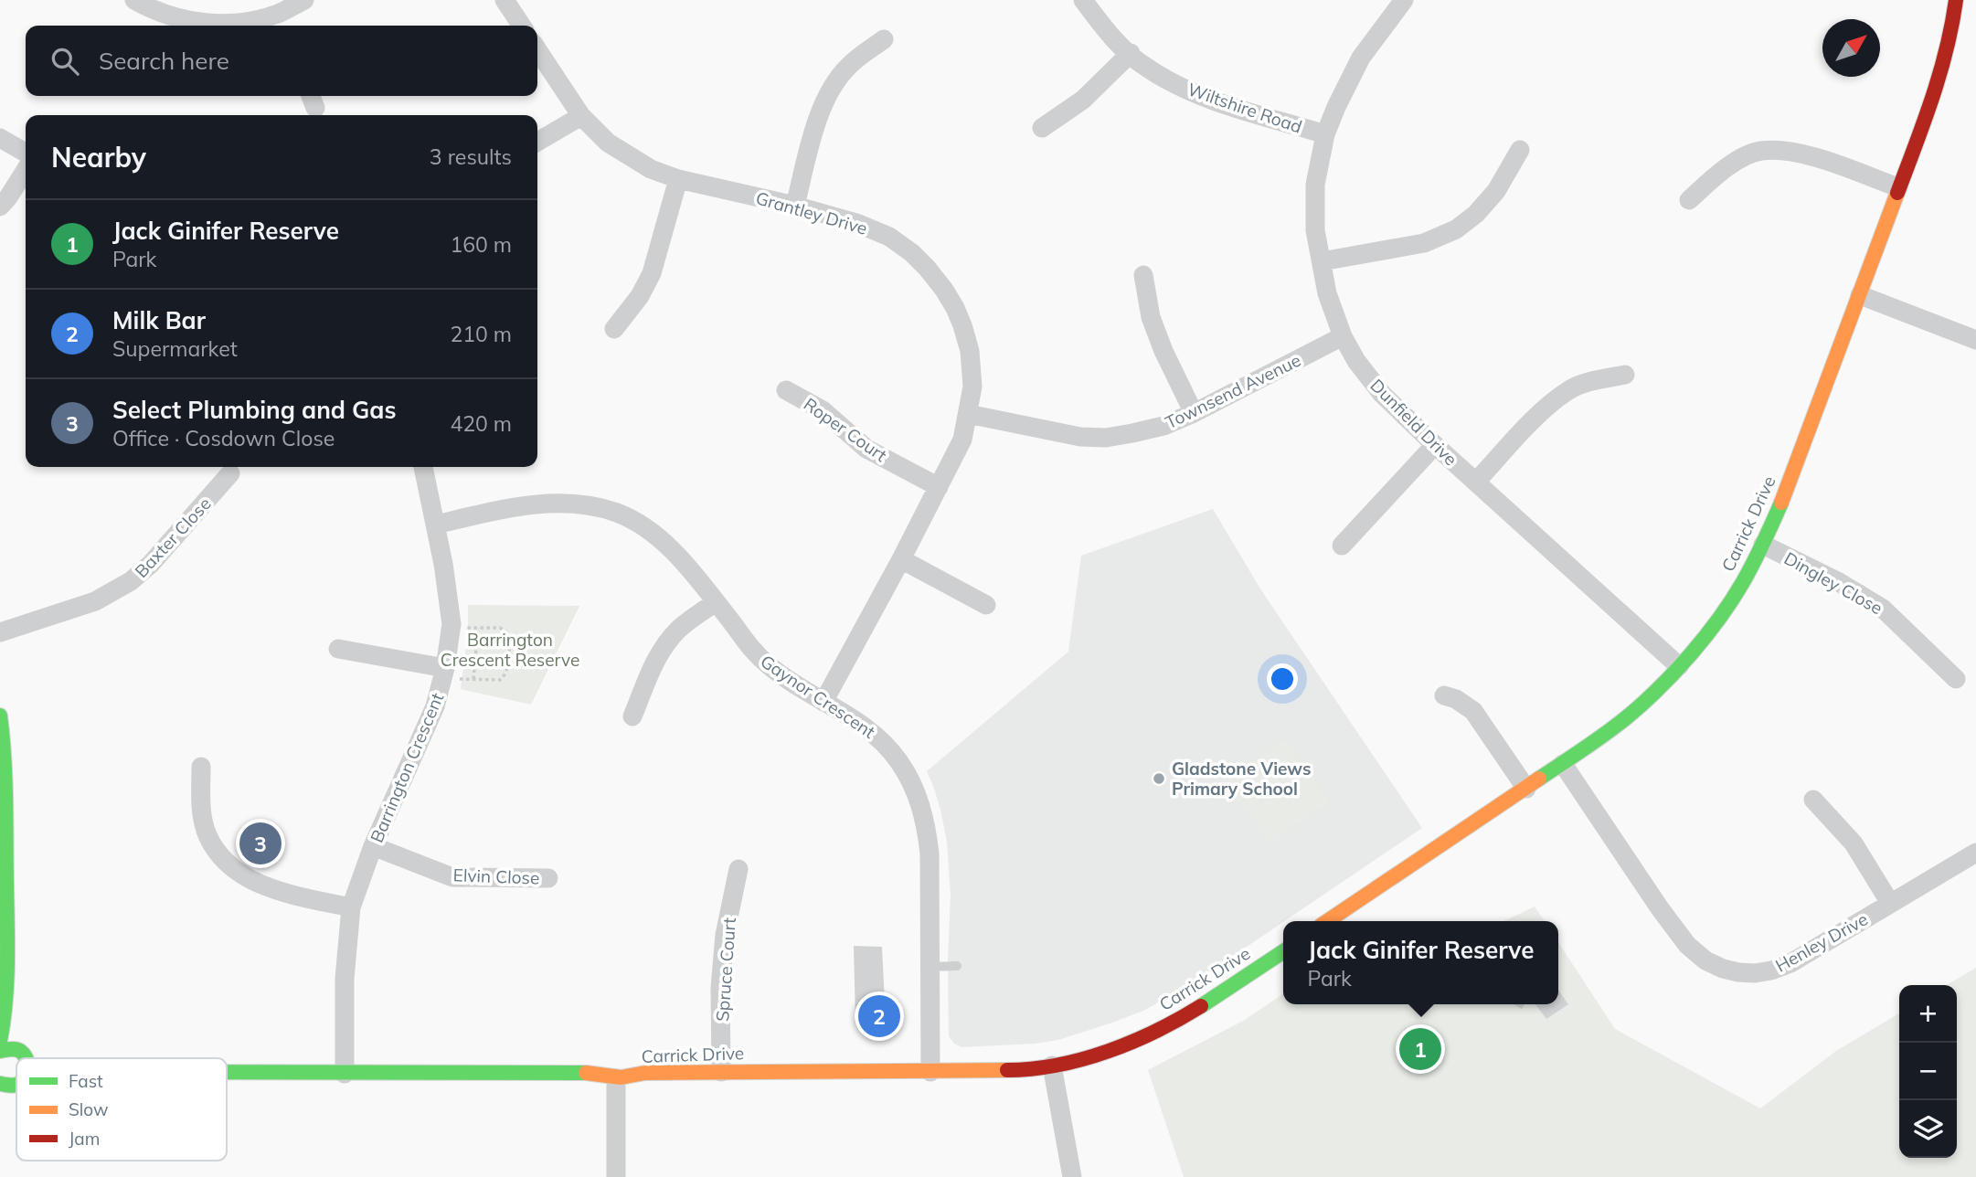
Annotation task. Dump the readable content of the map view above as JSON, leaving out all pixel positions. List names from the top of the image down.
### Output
{
  "streets": {
    "street": [
      "Wiltshire Road",
      "Grantley Drive",
      "Townsend Avenue",
      "Dunfield Drive",
      "Roper Court",
      "Carrick Drive",
      "Baxter Close",
      "Dingley Close",
      "Gaynor Crescent",
      "Barrington Crescent",
      "Elvin Close",
      "Henley Drive",
      "Spruce Court"
    ]
  },
  "crossings": [
    ["Wiltshire Road", "Dunfield Drive"],
    ["Grantley Drive", "Townsend Avenue"],
    ["Grantley Drive", "Roper Court"],
    ["Grantley Drive", "Gaynor Crescent"],
    ["Townsend Avenue", "Dunfield Drive"],
    ["Dunfield Drive", "Carrick Drive"],
    ["Carrick Drive", "Dingley Close"],
    ["Carrick Drive", "Gaynor Crescent"],
    ["Carrick Drive", "Barrington Crescent"],
    ["Carrick Drive", "Henley Drive"],
    ["Carrick Drive", "Spruce Court"],
    ["Gaynor Crescent", "Barrington Crescent"],
    ["Barrington Crescent", "Elvin Close"]
  ],
  "parks": ["Barrington Crescent Reserve"],
  "places": ["Gladstone Views Primary School"],
  "legend": ["Fast", "Slow", "Jam"],
  "north": "top right",
  "page": {
    "search": "Search here",
    "heading": ["Nearby", "3 results"],
    "list": [
      {
        "mark": "1",
        "name": "Jack Ginifer Reserve",
        "note": "Park",
        "value": "160 m"
      },
      {
        "mark": "2",
        "name": "Milk Bar",
        "note": "Supermarket",
        "value": "210 m"
      },
      {
        "mark": "3",
        "name": "Select Plumbing and Gas",
        "note": "Office · Cosdown Close",
        "value": "420 m"
      }
    ],
    "pins": ["3", "2", "1"],
    "popup": ["Jack Ginifer Reserve", "Park"],
    "map_buttons": ["+", "−"]
  }
}
